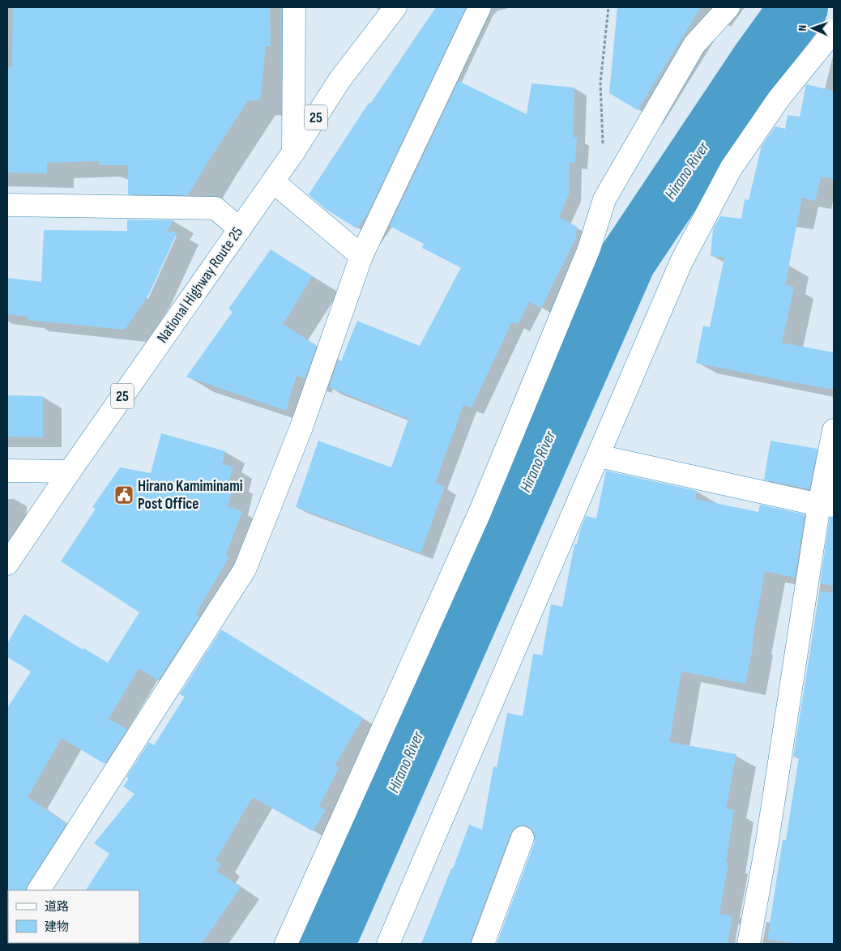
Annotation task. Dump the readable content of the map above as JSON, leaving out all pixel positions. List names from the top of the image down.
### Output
{
  "streets": {
    "main road": ["25", "National Highway Route 25"]
  },
  "water": ["Hirano River"],
  "places": {
    "public building": ["Hirano Kamiminami Post Office"]
  },
  "legend": ["道路", "建物"],
  "north": "left"
}
